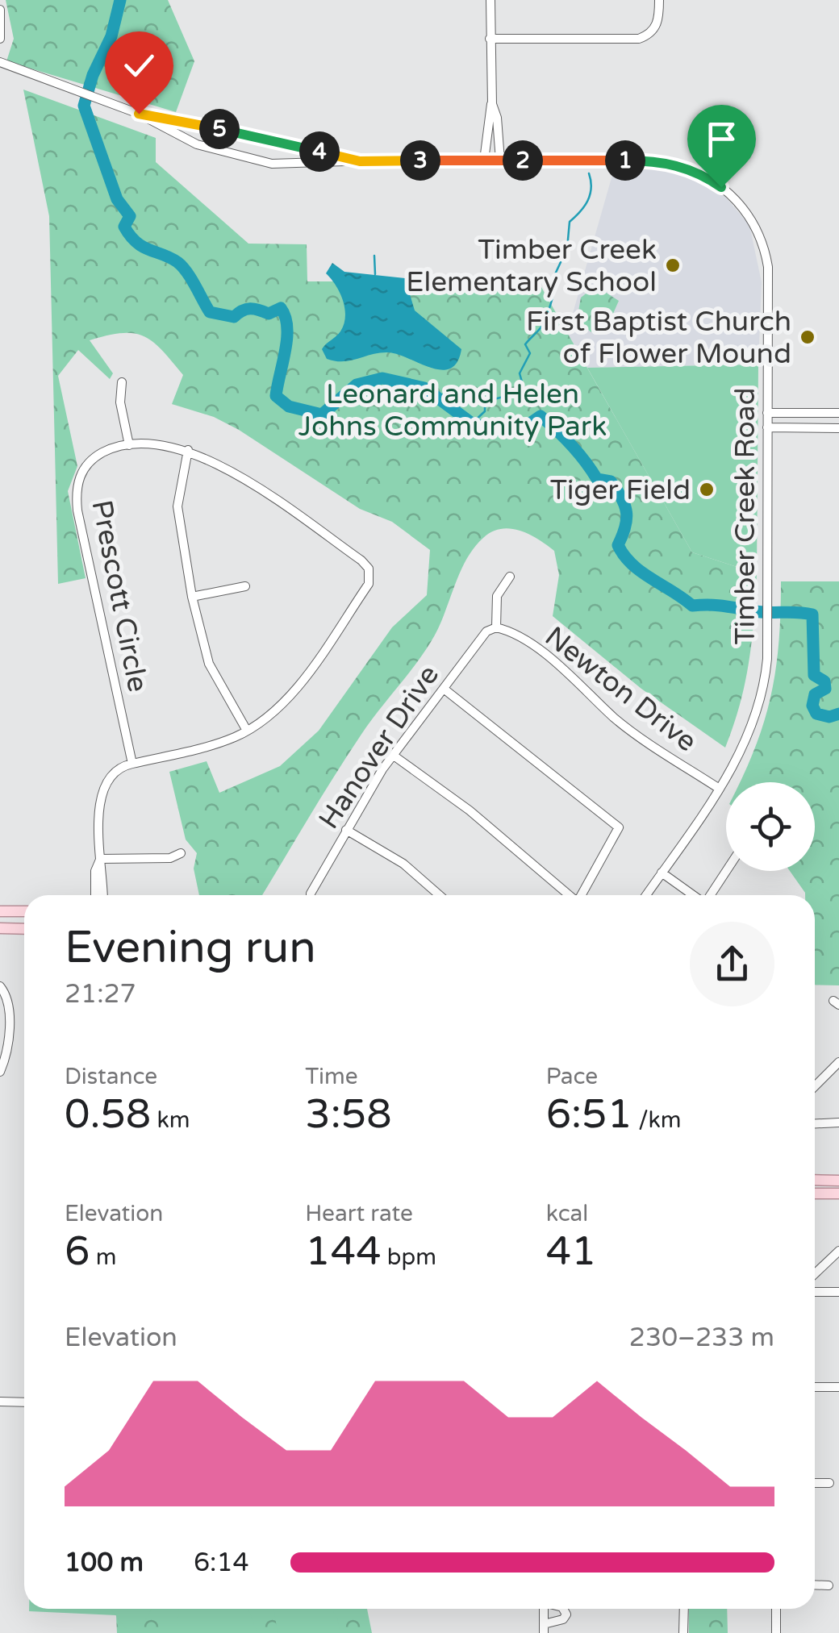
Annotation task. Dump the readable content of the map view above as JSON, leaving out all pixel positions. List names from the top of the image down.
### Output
{
  "streets": {
    "street": [
      "Timber Creek Road",
      "Prescott Circle",
      "Newton Drive",
      "Hanover Drive"
    ]
  },
  "crossings": [
    ["Timber Creek Road", "Newton Drive"],
    ["Newton Drive", "Hanover Drive"]
  ],
  "parks": ["Leonard and Helen Johns Community Park"],
  "places": ["Timber Creek Elementary School", "First Baptist Church of Flower Mound", "Tiger Field"],
  "page": {
    "pins": [
      "5",
      "4",
      "1",
      "2",
      "3"
    ],
    "heading": ["Evening run", "21:27"],
    "stats": [
      ["Distance", "0.58 km"],
      ["Time", "3:58"],
      ["Pace", "6:51 /km"],
      ["Elevation", "6 m"],
      ["Heart rate", "144 bpm"],
      ["kcal", "41"]
    ],
    "chart": ["Elevation", "230–233 m"],
    "list": [
      {
        "name": "100 m",
        "note": "6:14"
      }
    ]
  }
}
